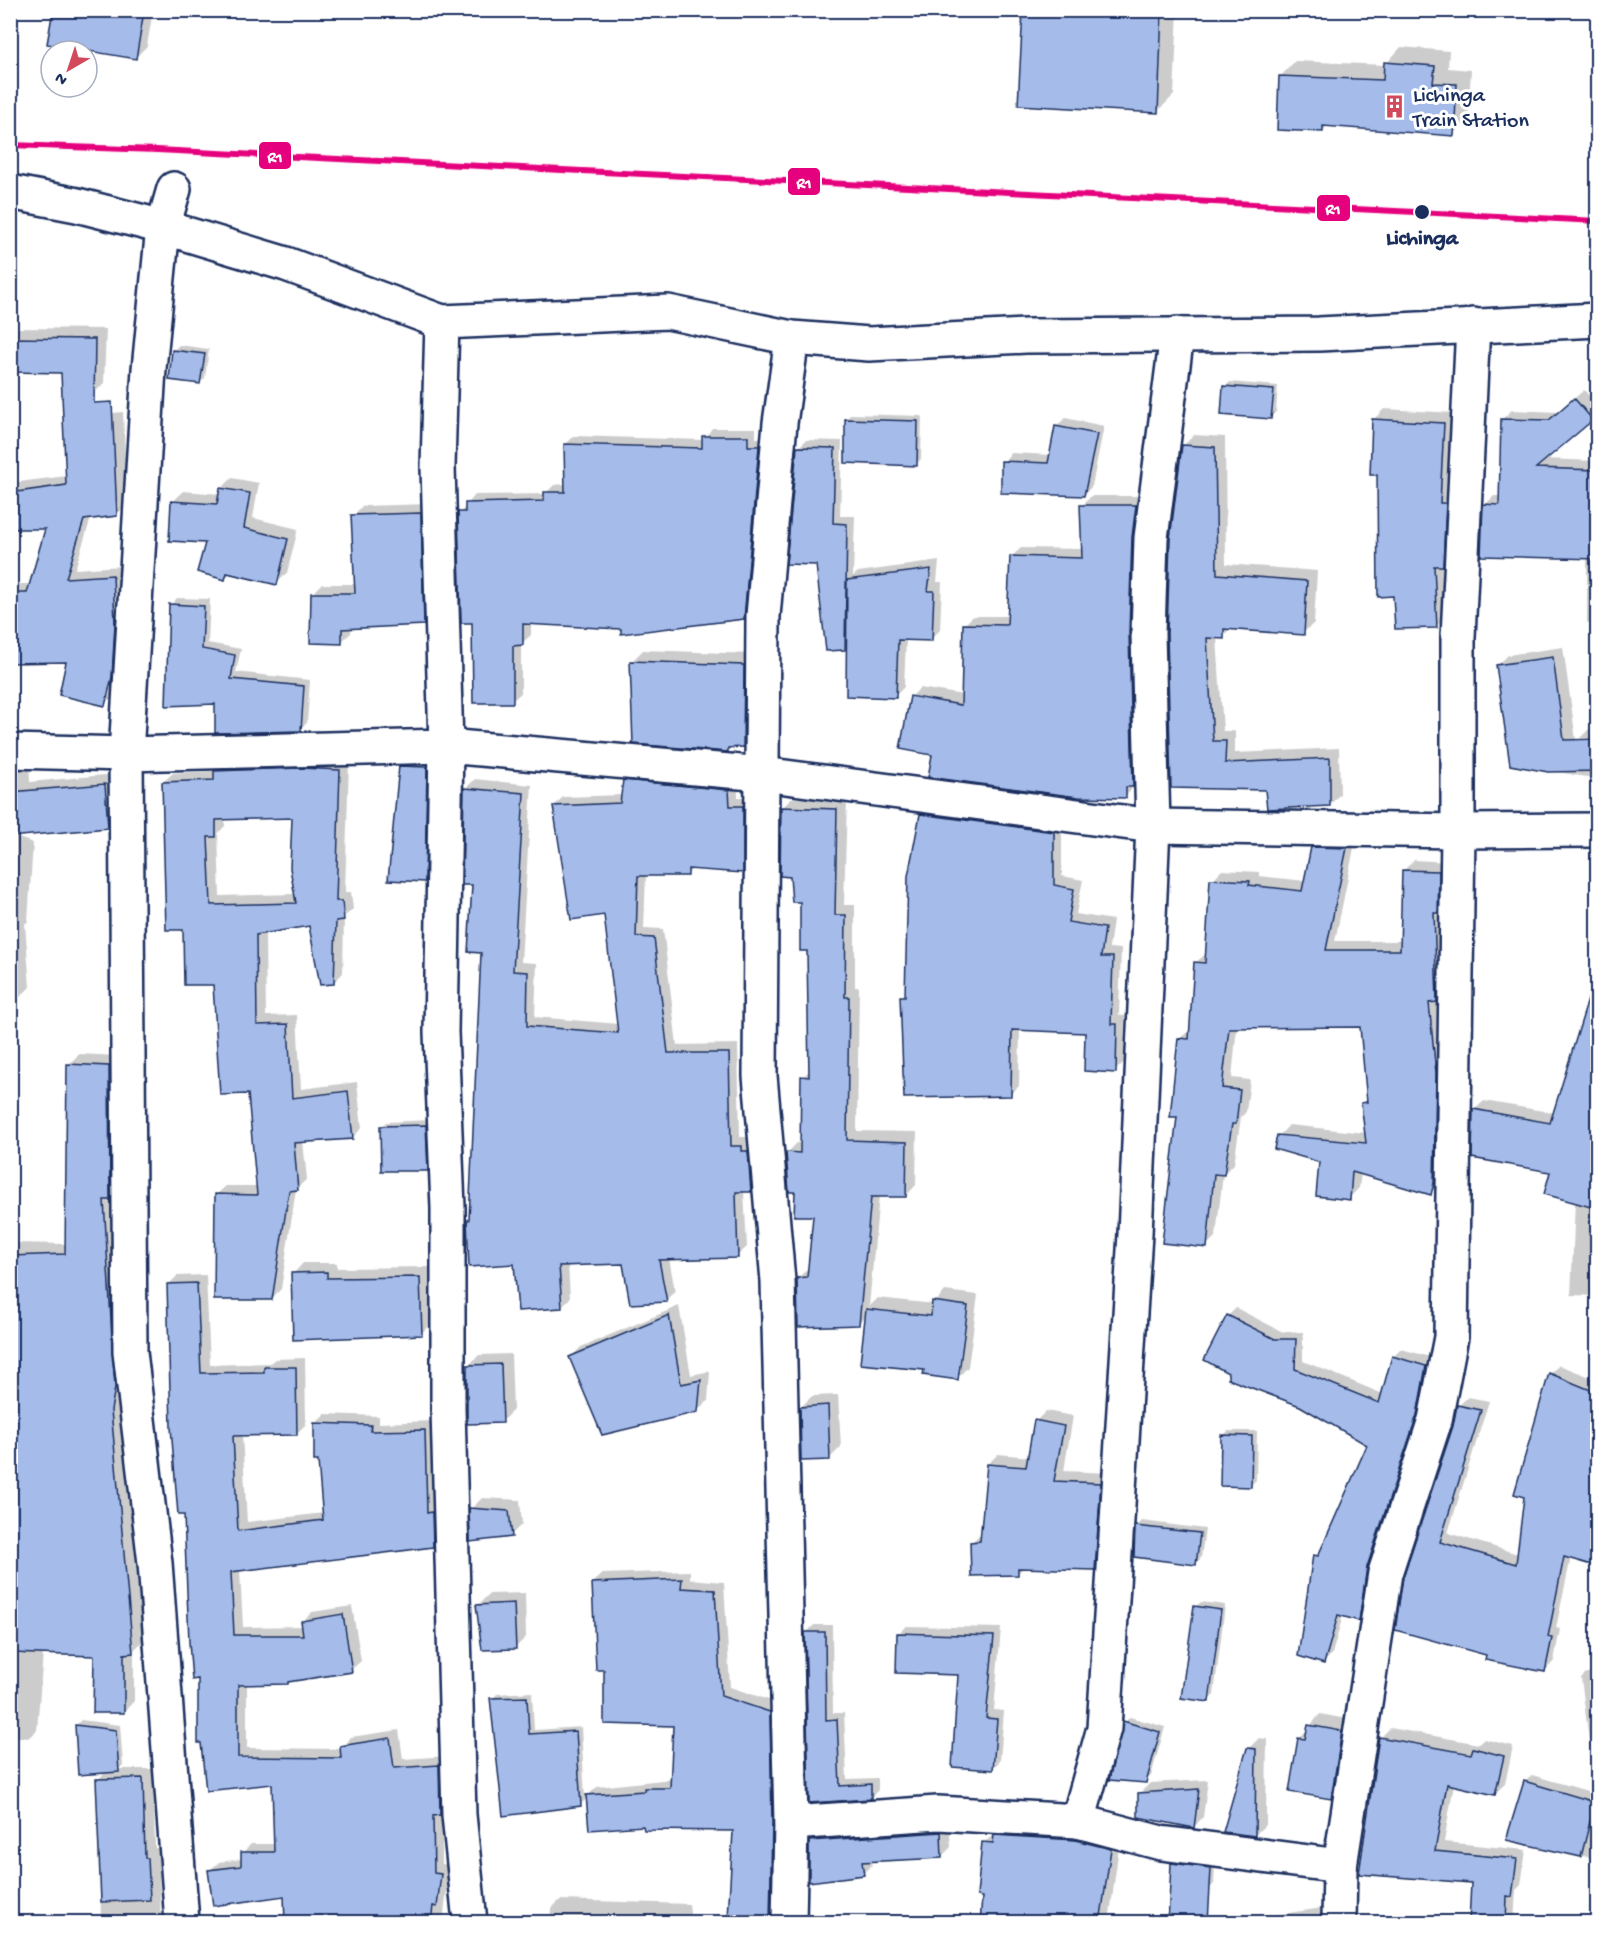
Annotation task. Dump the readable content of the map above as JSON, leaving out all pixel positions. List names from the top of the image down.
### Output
{
  "places": {
    "building": ["Lichinga Train Station"],
    "other": ["Lichinga"]
  },
  "lines": ["transit line R1"],
  "north": "bottom left"
}
